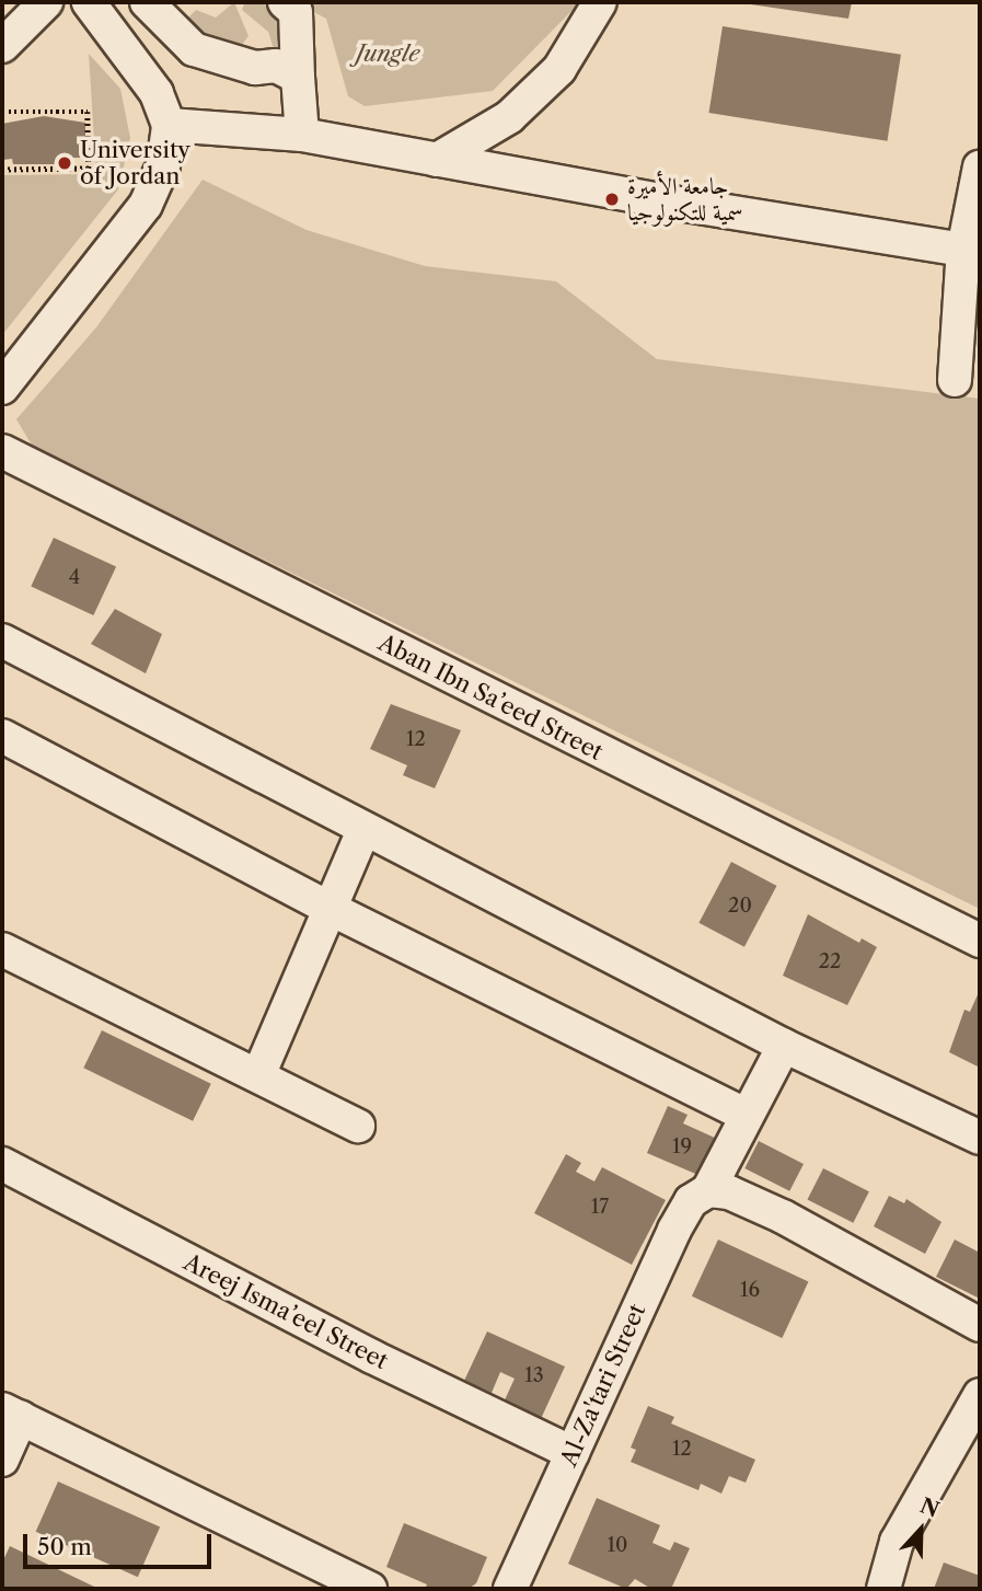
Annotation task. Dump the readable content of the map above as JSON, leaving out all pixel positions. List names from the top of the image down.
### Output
{
  "streets": {
    "street": ["Aban Ibn Sa’eed Street", "Areej Isma’eel Street", "Al-Za'tari Street"]
  },
  "crossings": [
    ["Areej Isma’eel Street", "Al-Za'tari Street"]
  ],
  "parks": ["Jungle"],
  "places": ["University of Jordan", "جامعة الأميرة سمية للتكنولوجيا"],
  "house_numbers": [
    "4",
    "12",
    "20",
    "22",
    "19",
    "17",
    "16",
    "13",
    "12",
    "10"
  ],
  "scale_bar": "50 m",
  "north": "top"
}
